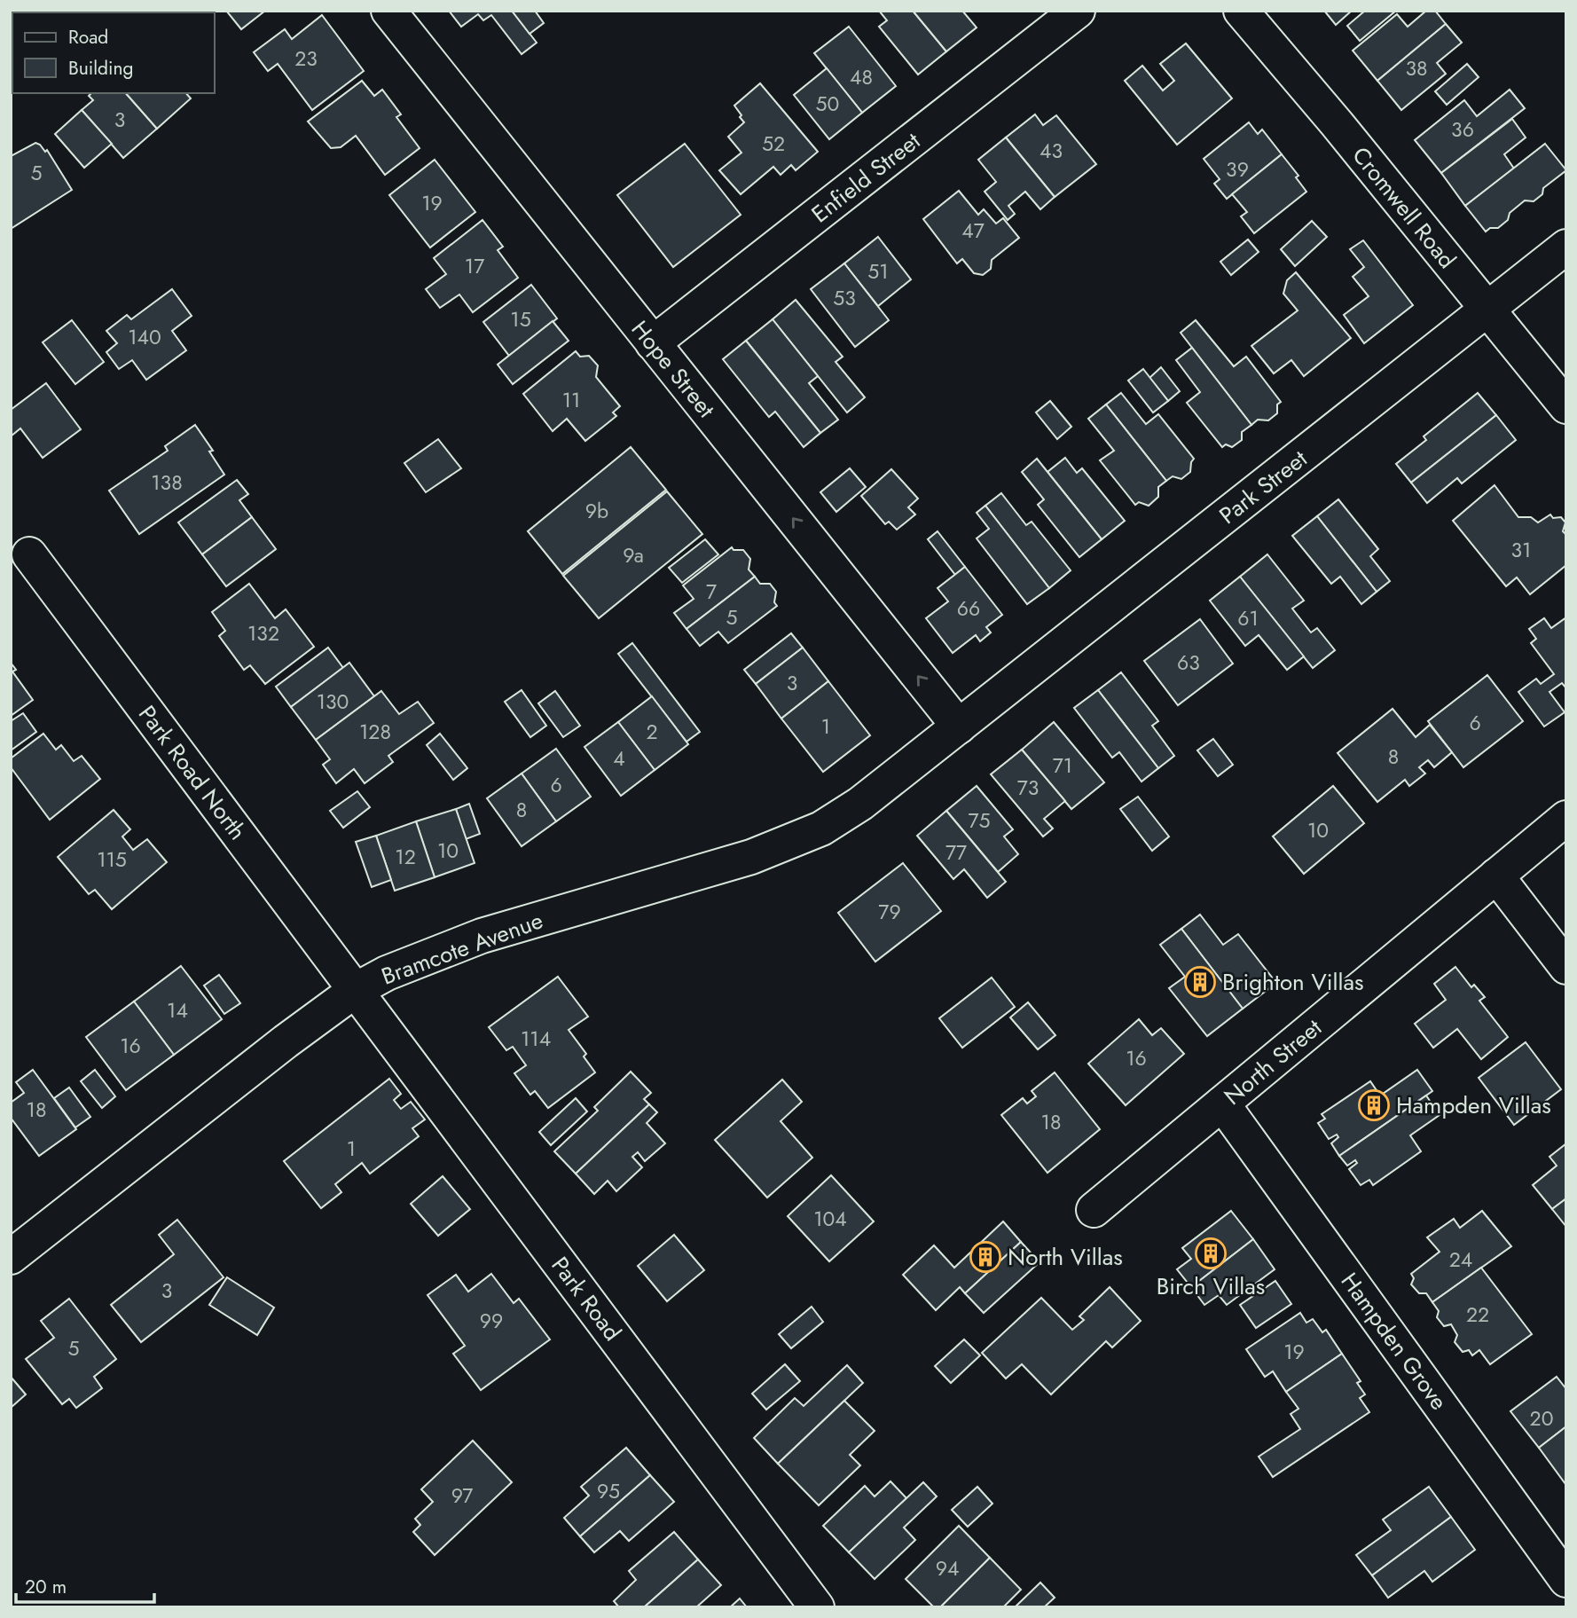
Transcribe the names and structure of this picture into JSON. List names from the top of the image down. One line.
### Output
{"streets":{"street":["Enfield Street","Cromwell Road","Hope Street","Park Street","Park Road North","Bramcote Avenue","North Street","Park Road","Hampden Grove"]},"crossings":[["Enfield Street","Hope Street"],["Cromwell Road","Park Street"],["Hope Street","Park Street"],["Hope Street","Bramcote Avenue"],["Park Street","Bramcote Avenue"],["Park Road North","Bramcote Avenue"],["Park Road North","Park Road"],["Bramcote Avenue","Park Road"],["North Street","Hampden Grove"]],"one_way":["Hope Street"],"places":{"building":["Brighton Villas","Hampden Villas","Birch Villas","North Villas"]},"house_numbers":["23","38","48","50","3","36","52","43","39","5","19","47","17","51","53","15","140","11","138","9b","31","9a","7","66","5","61","132","63","3","130","6","1","128","2","8","4","71","6","73","8","75","10","10","77","12","115","79","14","114","16","16","18","18","1","104","24","3","22","99","5","19","20","95","97","94"],"legend":["Road","Building"],"scale_bar":"20 m"}
